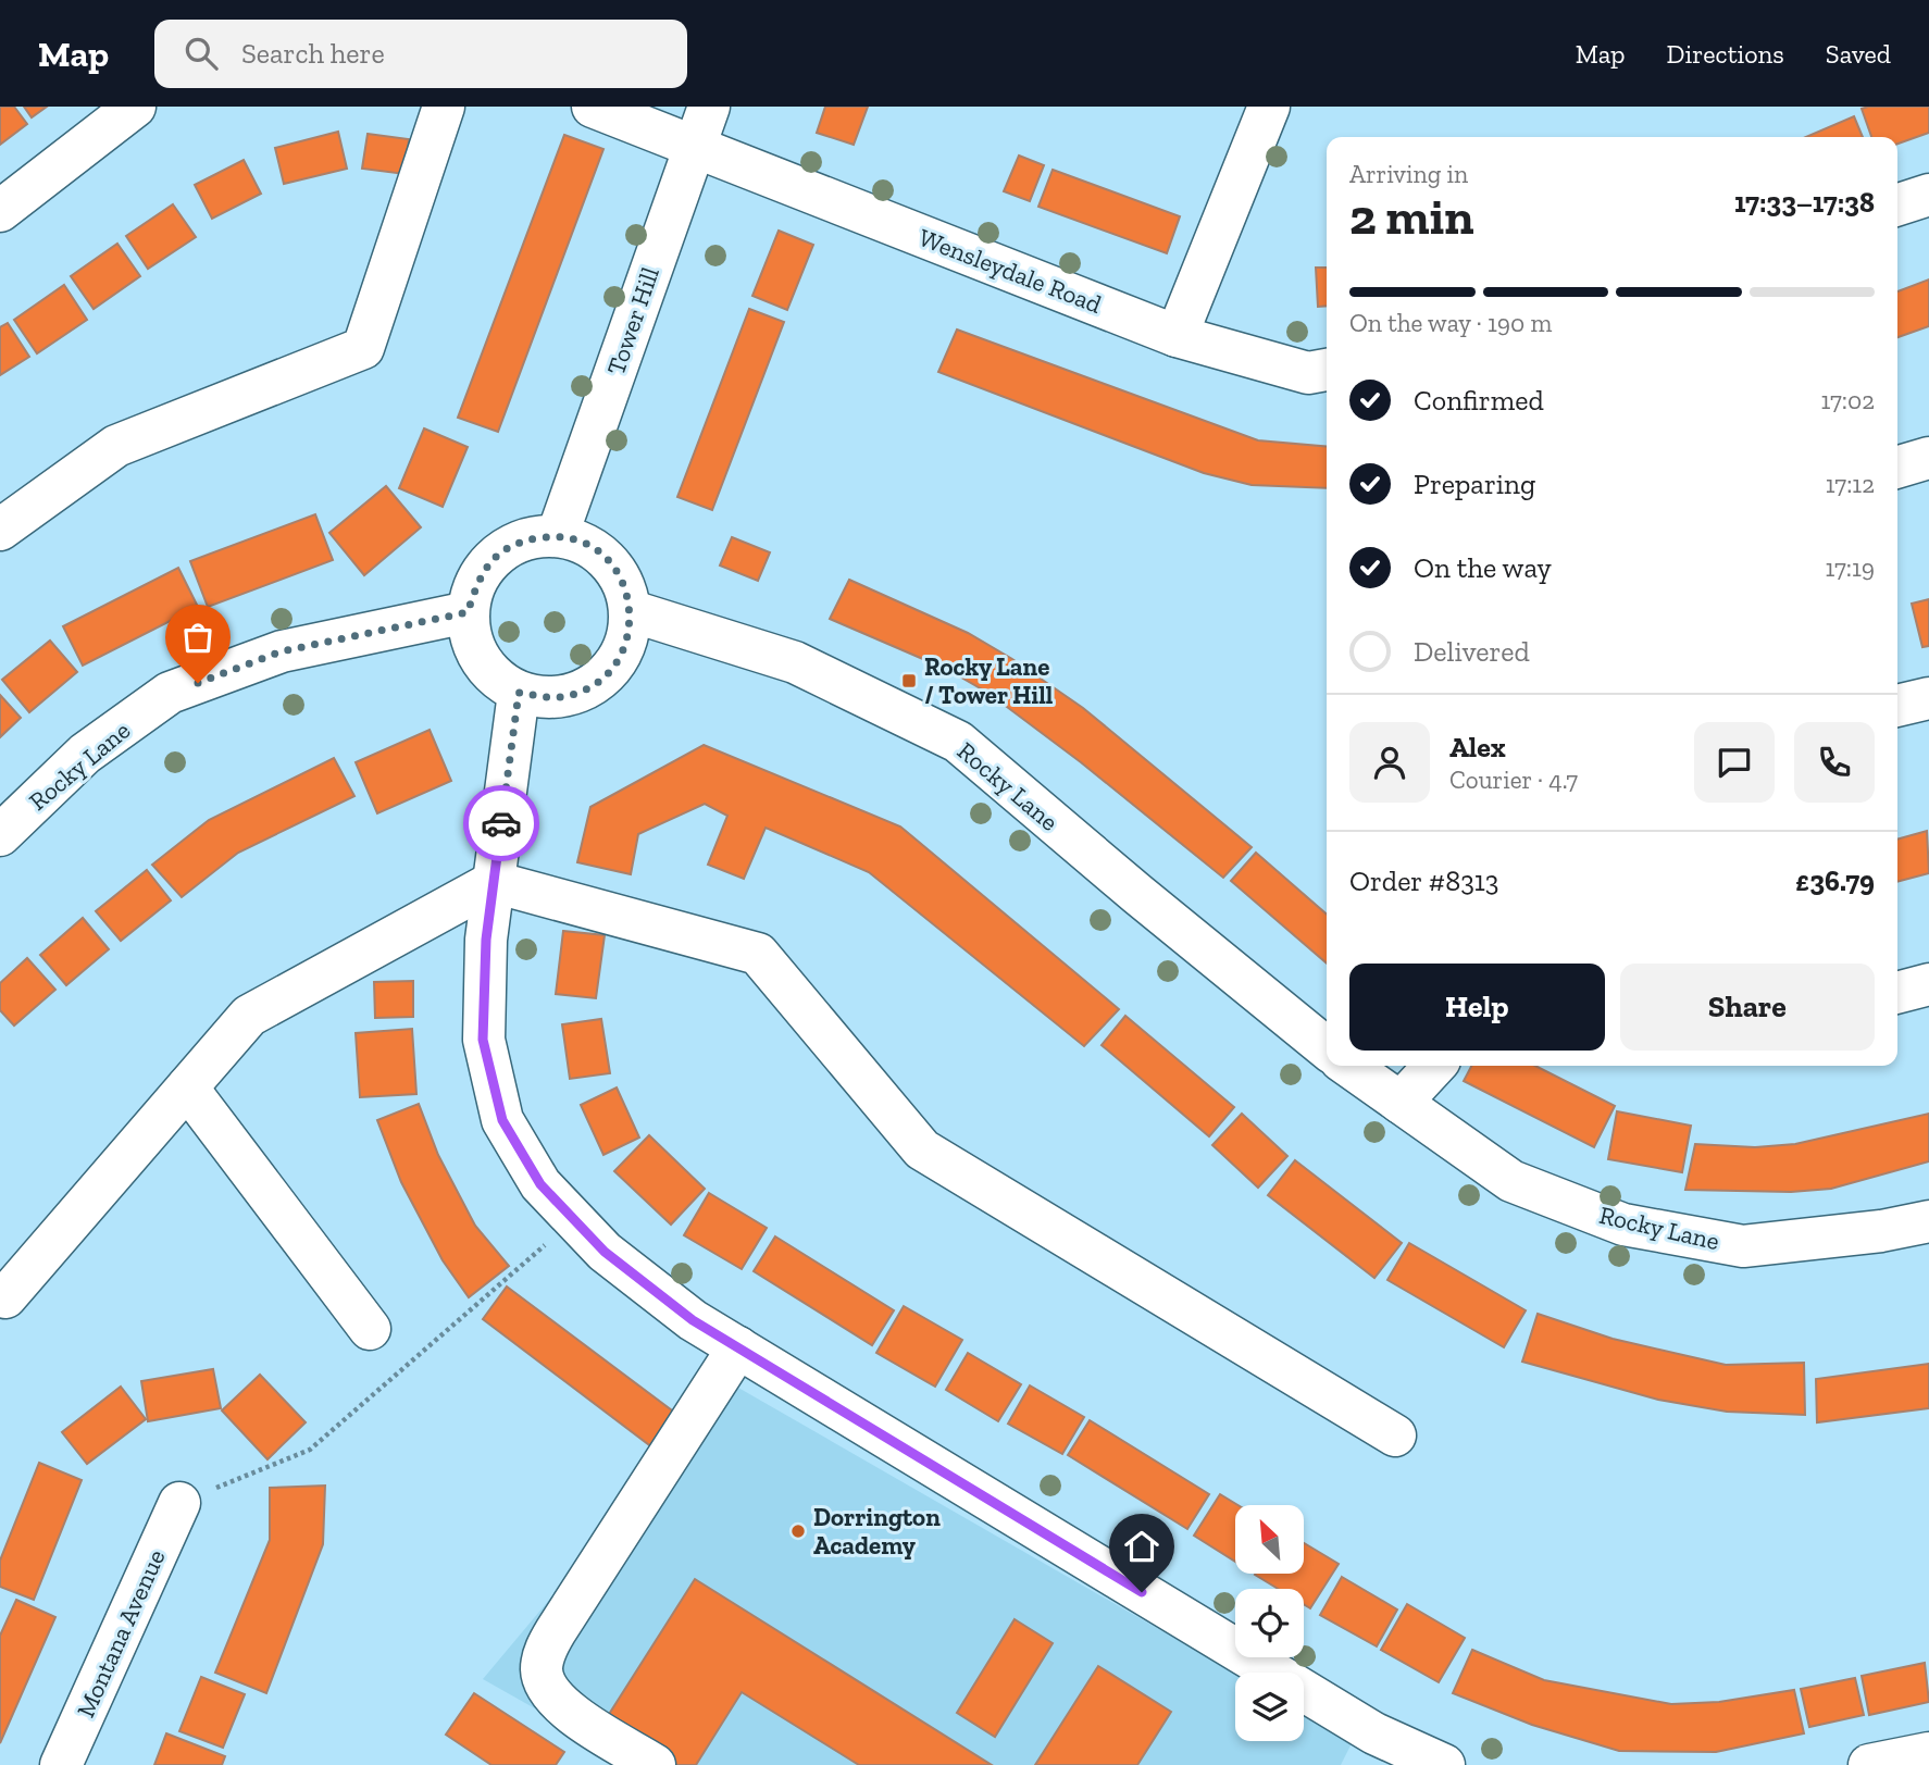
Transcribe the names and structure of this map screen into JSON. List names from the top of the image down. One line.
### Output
{"streets":{"street":["Wensleydale Road","Tower Hill","Rocky Lane","Montana Avenue"]},"crossings":[["Wensleydale Road","Tower Hill"],["Tower Hill","Rocky Lane"]],"places":{"transit":["Rocky Lane / Tower Hill"],"other":["Dorrington Academy"]},"north":"top left","page":{"header":"Map","search":"Search here","nav":["Map","Directions","Saved"],"heading":["2 min","Arriving in","17:33–17:38"],"panel":["Alex","Courier · 4.7","Order #8313","£36.79"],"bar":"On the way · 190 m","list":[["Confirmed","17:02"],["Preparing","17:12"],["On the way","17:19"],"Delivered"],"buttons":["Help","Share"]}}
